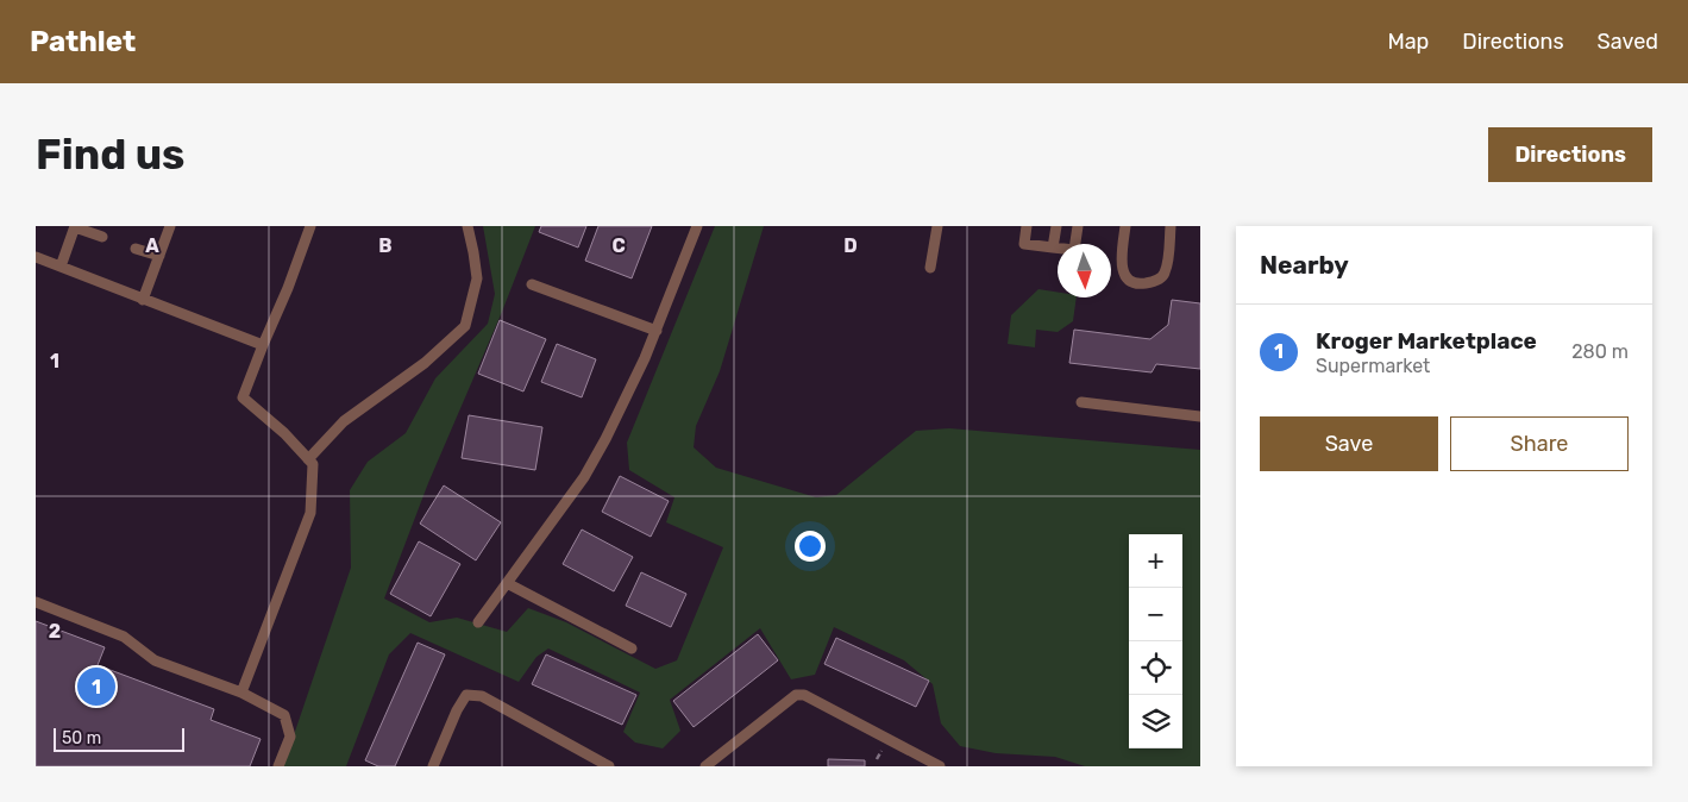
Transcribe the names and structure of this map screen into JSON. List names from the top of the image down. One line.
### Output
{"scale_bar":"50 m","north":"bottom","page":{"header":"Pathlet","nav":["Map","Directions","Saved"],"buttons":["Directions",["Save","Share"]],"title":"Find us","heading":"Nearby","list":[{"mark":"1","name":"Kroger Marketplace","note":"Supermarket","value":"280 m"}],"map_buttons":["+","−"],"pins":"1","scale":"50 m"},"grid":{"columns":["A","B","C","D"],"rows":["1","2"]}}
